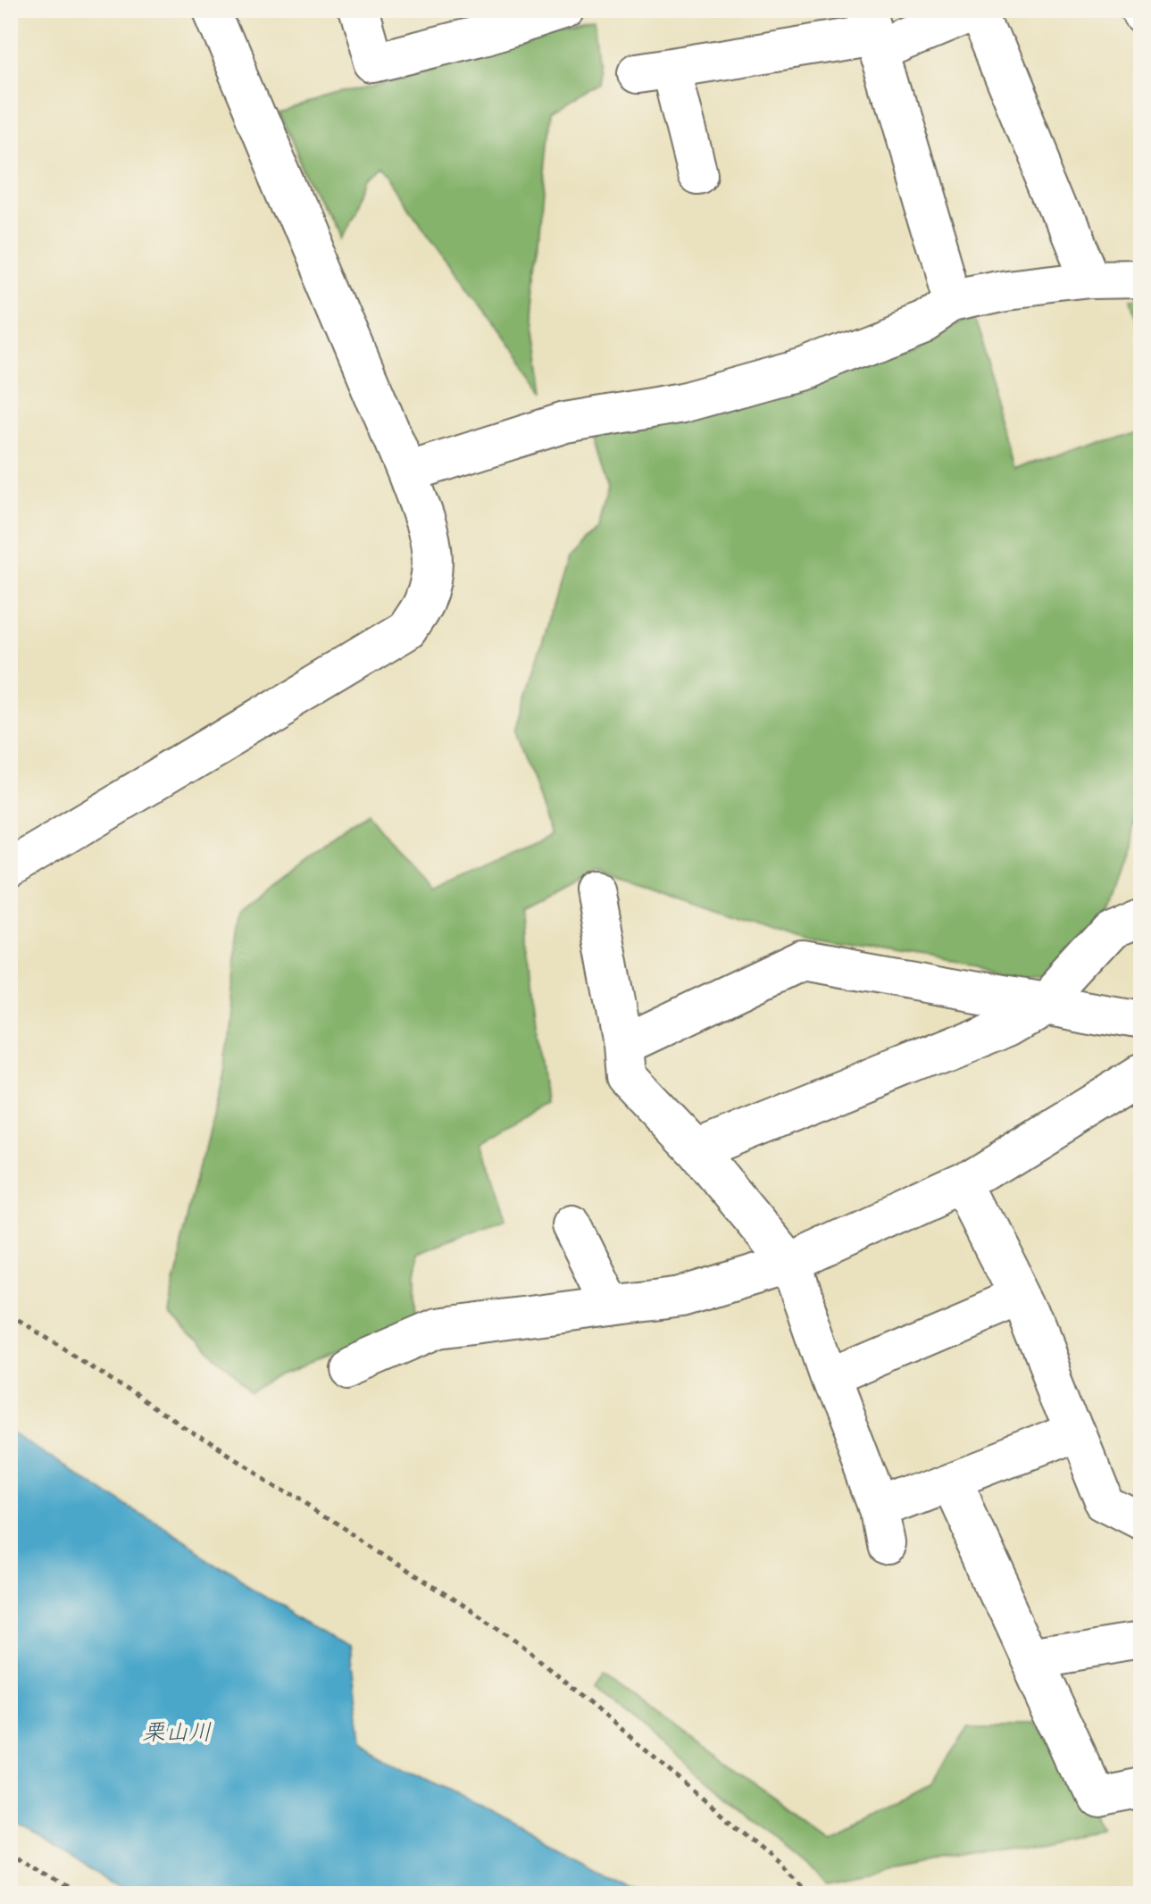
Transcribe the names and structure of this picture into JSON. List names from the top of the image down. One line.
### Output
{"water":["栗山川"]}
